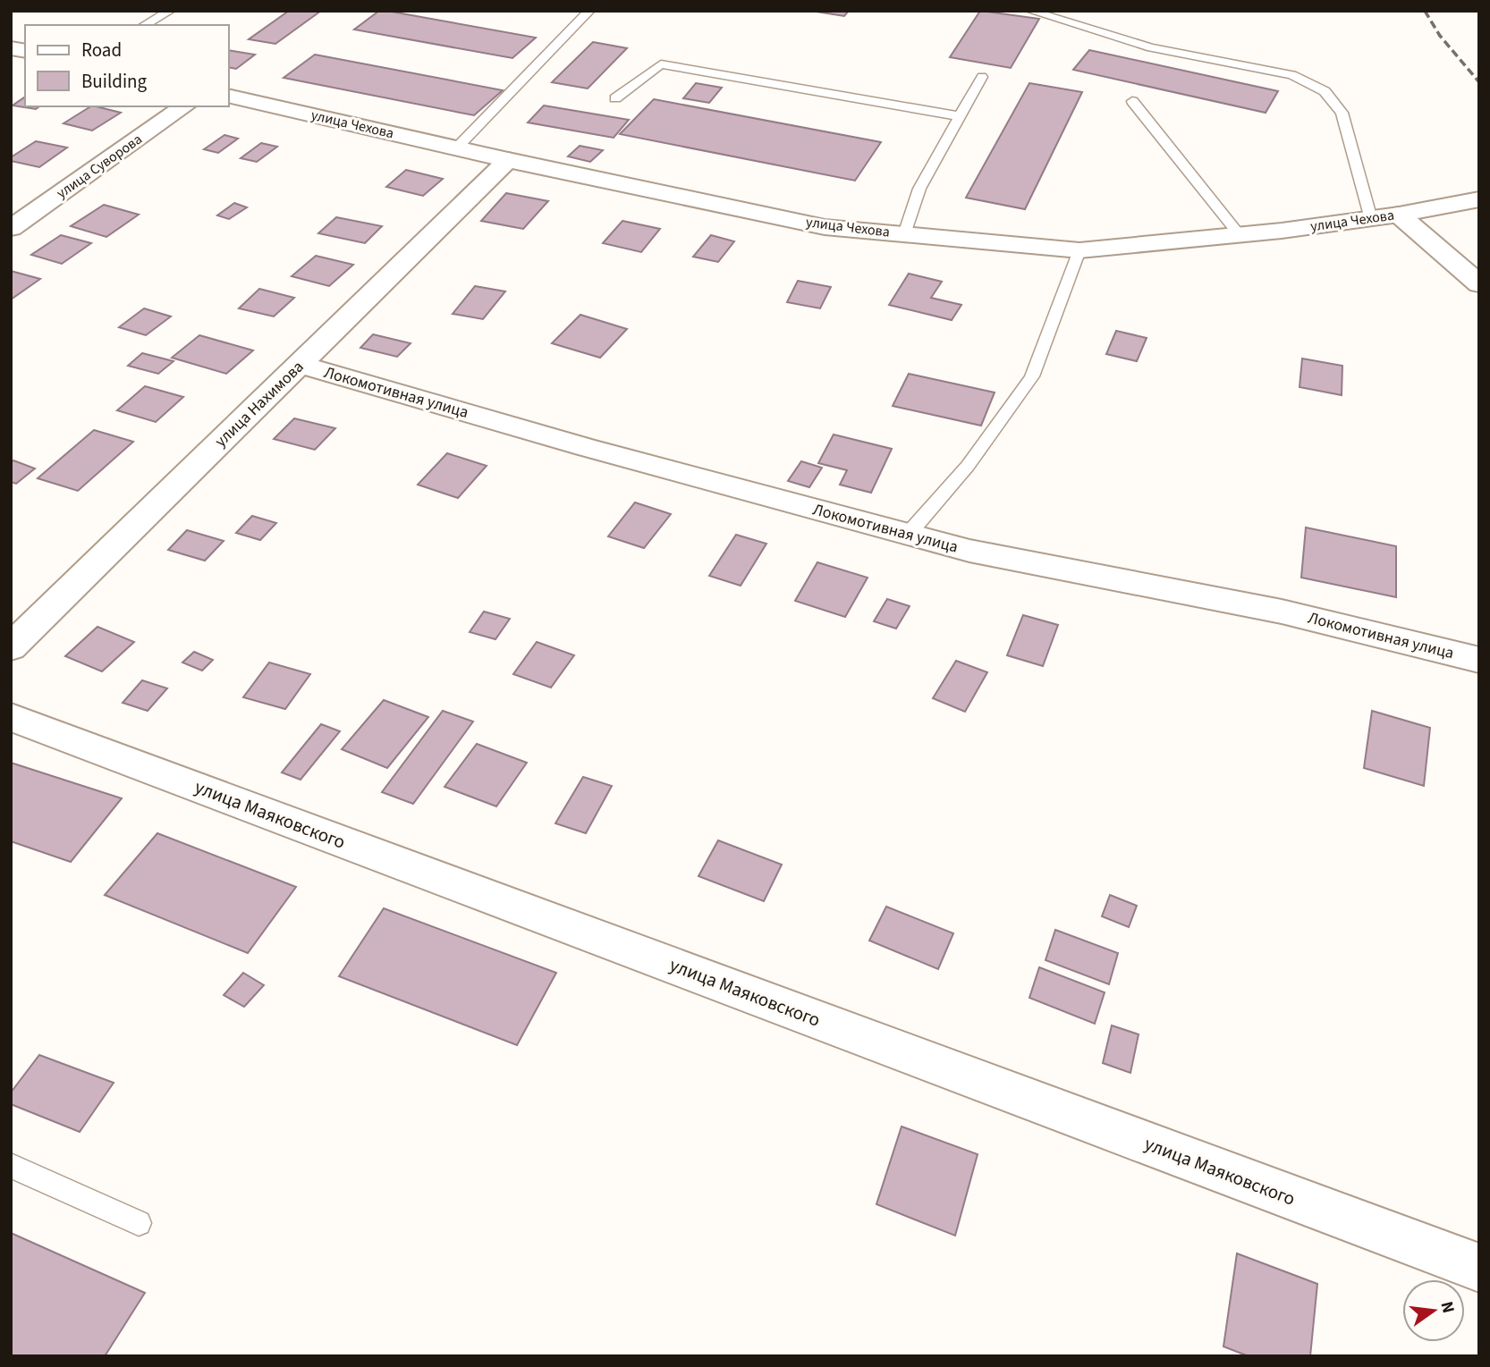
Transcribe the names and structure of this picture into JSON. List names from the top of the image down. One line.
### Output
{"streets":{"street":["улица Чехова","улица Суворова","Локомотивная улица","улица Нахимова","улица Маяковского"]},"crossings":[["улица Чехова","улица Нахимова"],["Локомотивная улица","улица Нахимова"]],"legend":["Road","Building"],"north":"right"}
